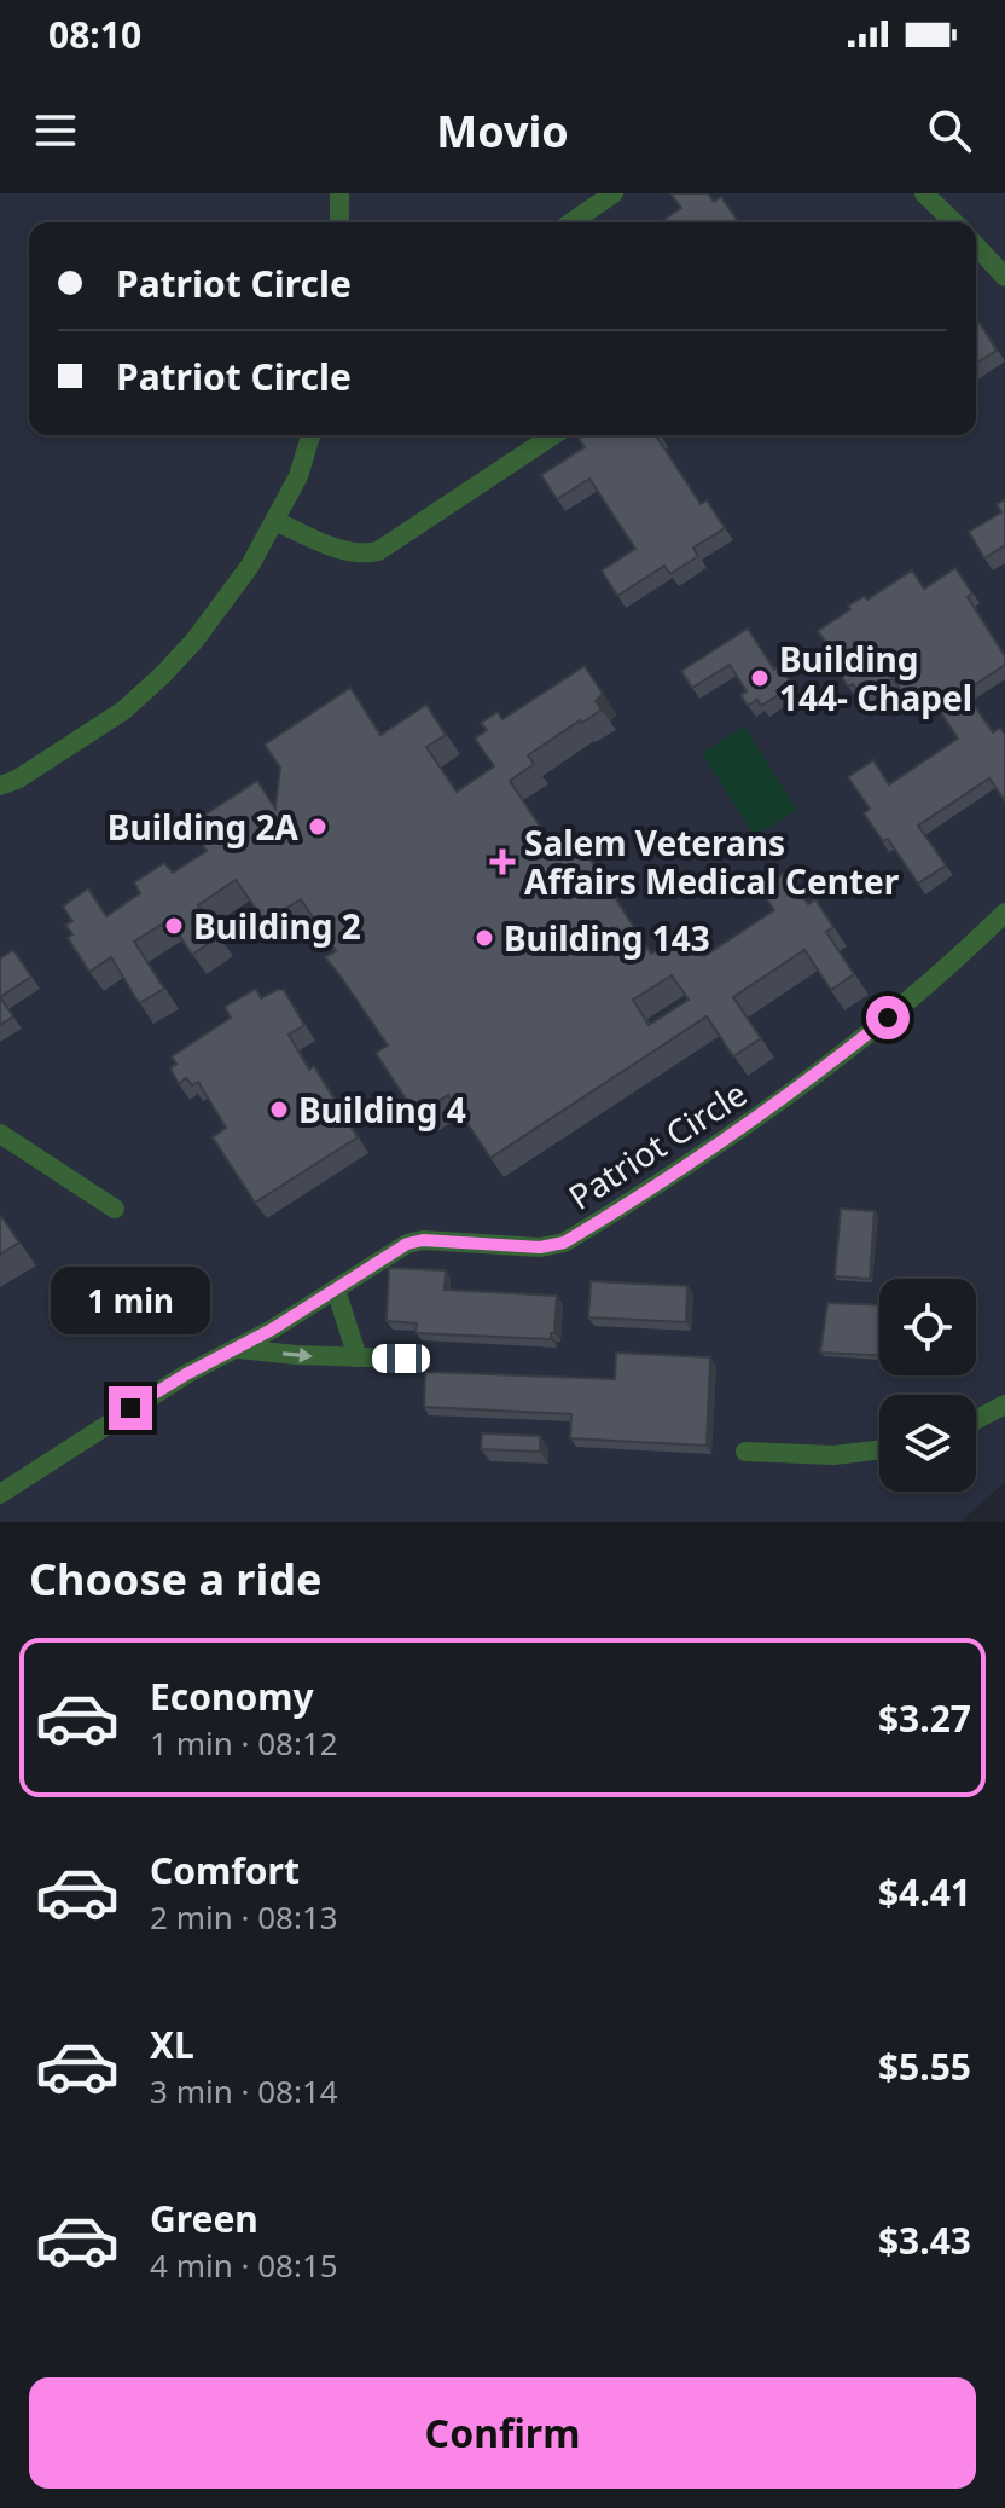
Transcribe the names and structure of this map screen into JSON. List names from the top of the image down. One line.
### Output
{"streets":{"street":["Patriot Circle"]},"places":{"other":["Building 144- Chapel","Building 2A","Building 2","Building 143","Building 4"],"health":["Salem Veterans Affairs Medical Center"]},"page":{"status":"08:10","header":"Movio","banner":["Patriot Circle","Patriot Circle"],"bubble":"1 min","heading":"Choose a ride","list":[{"name":"Economy","note":"1 min · 08:12","value":"$3.27"},{"name":"Comfort","note":"2 min · 08:13","value":"$4.41"},{"name":"XL","note":"3 min · 08:14","value":"$5.55"},{"name":"Green","note":"4 min · 08:15","value":"$3.43"}],"buttons":"Confirm"}}
